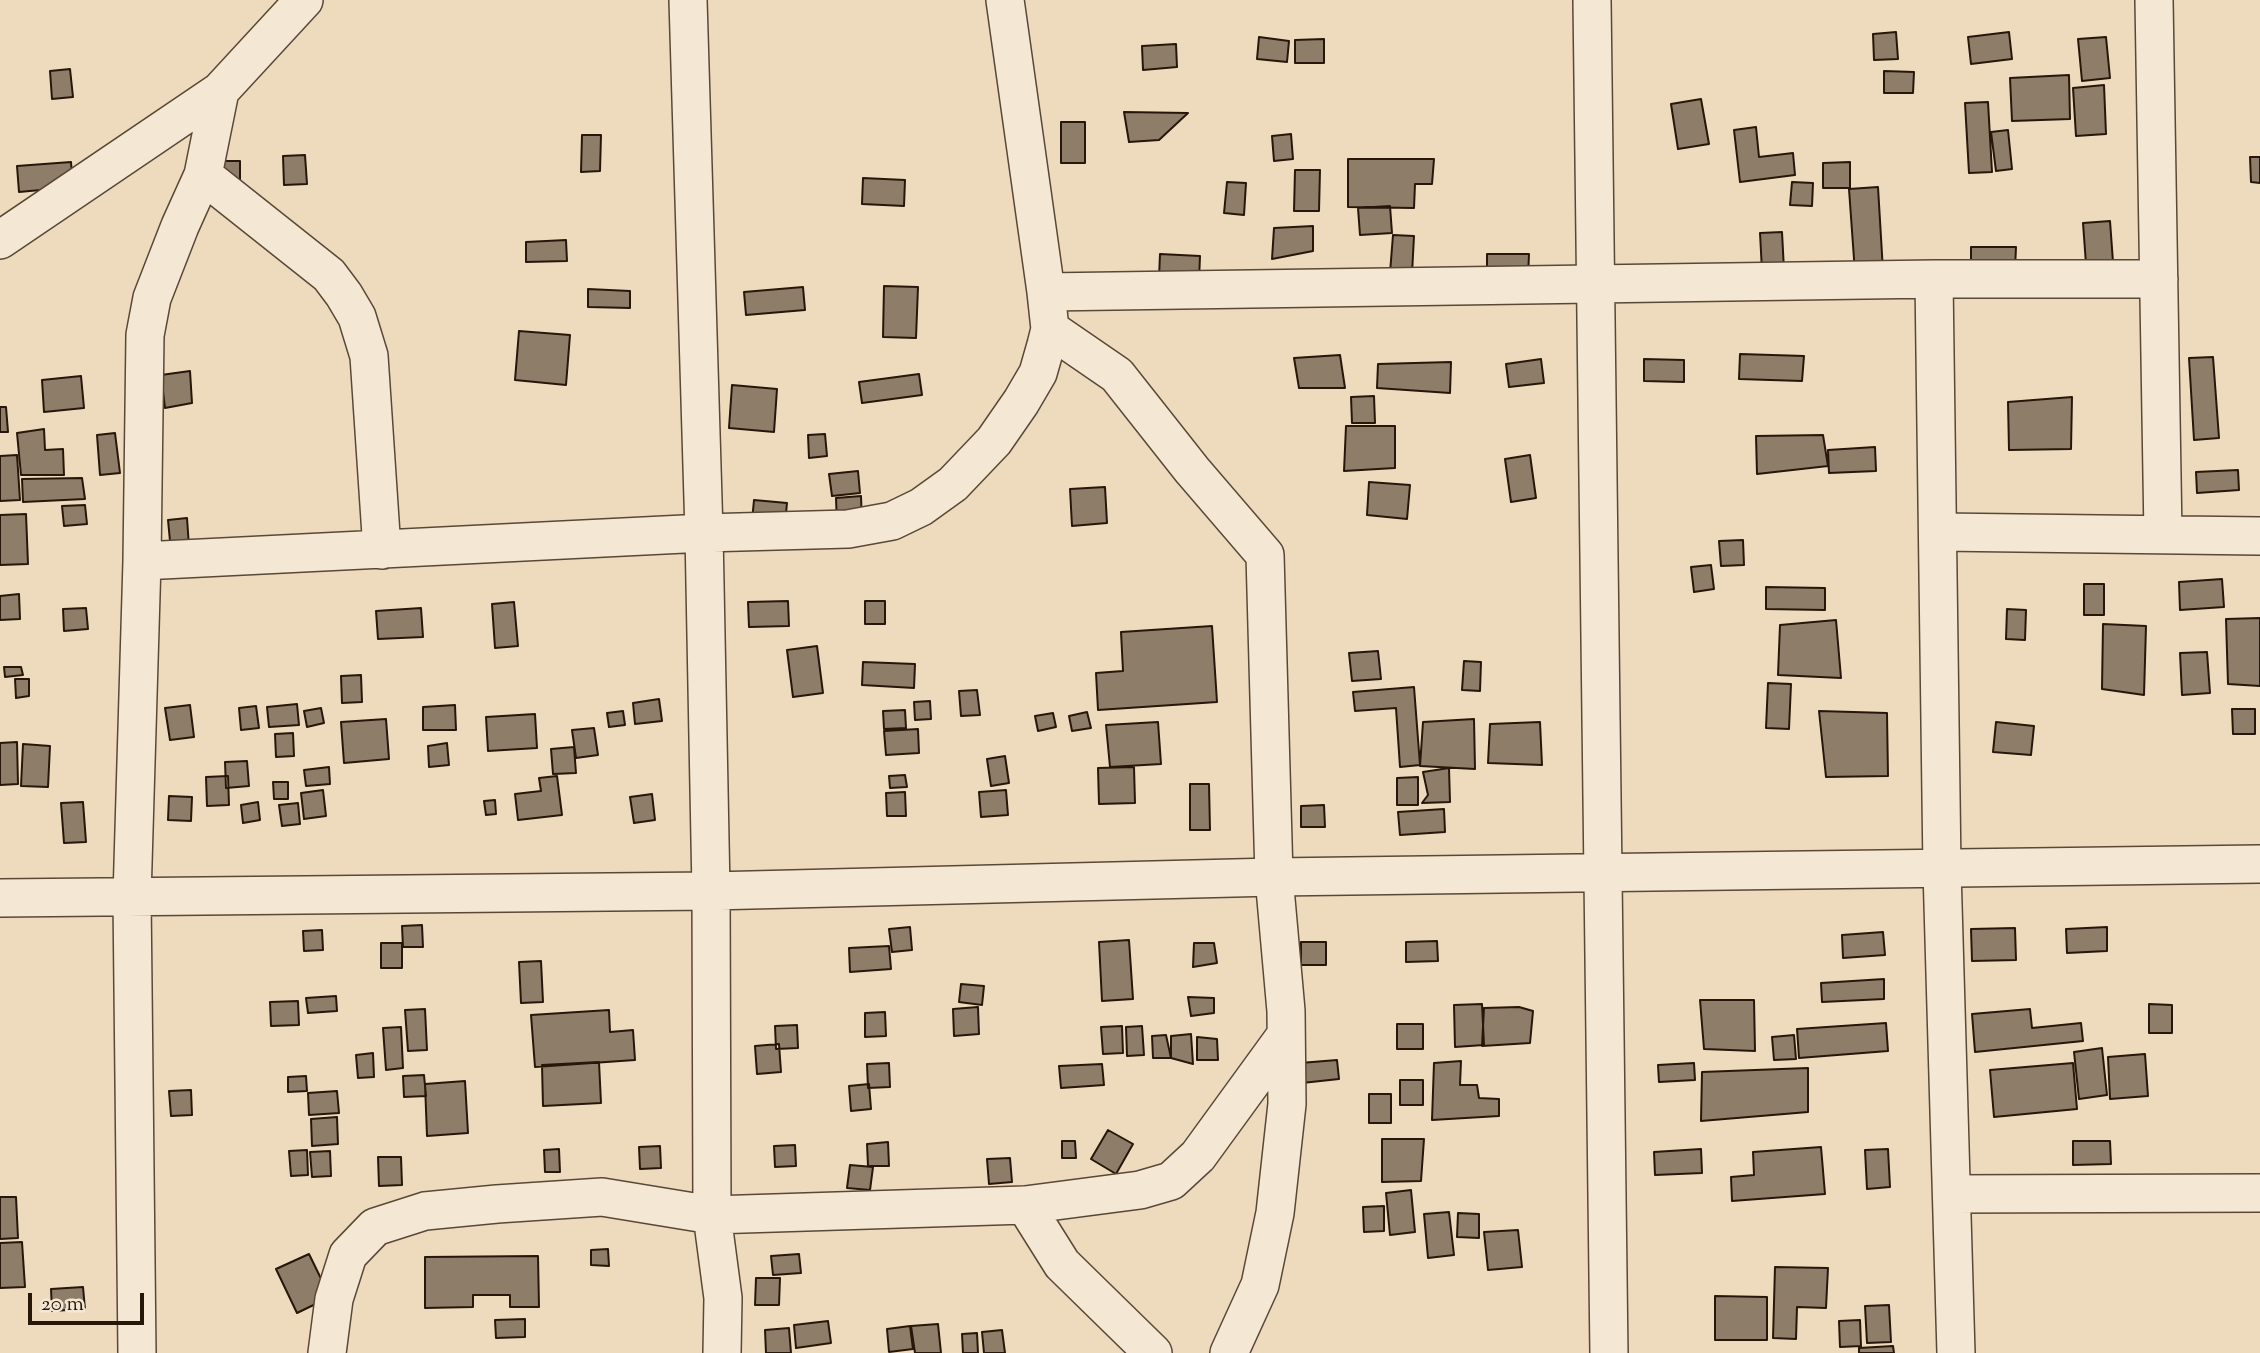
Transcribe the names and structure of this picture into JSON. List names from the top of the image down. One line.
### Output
{"scale_bar":"20 m"}
